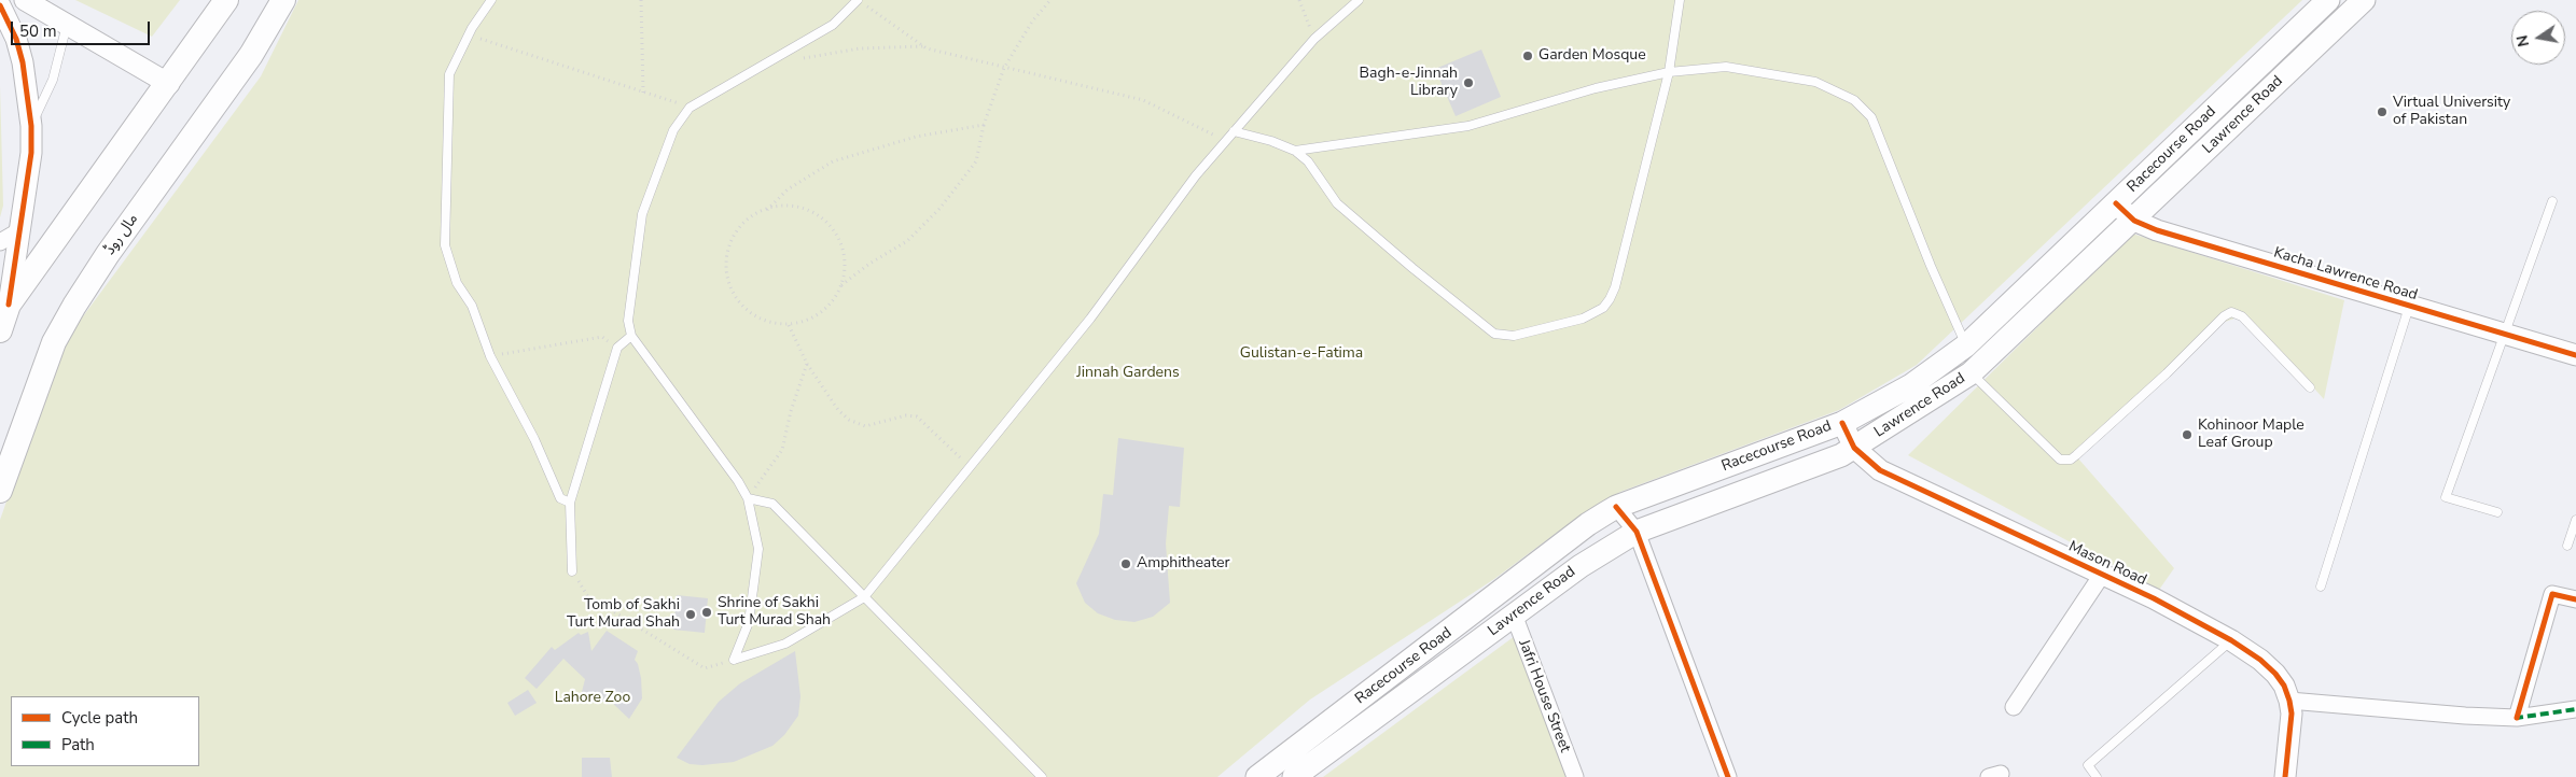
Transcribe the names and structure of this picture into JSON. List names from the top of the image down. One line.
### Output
{"streets":{"main road":["Lawrence Road","Racecourse Road","مال روڈ"],"street":["Kacha Lawrence Road","Mason Road","Jafri House Street"]},"crossings":[["Lawrence Road","Racecourse Road"],["Lawrence Road","Kacha Lawrence Road"],["Lawrence Road","Mason Road"],["Lawrence Road","Jafri House Street"],["Racecourse Road","Kacha Lawrence Road"],["Racecourse Road","Mason Road"]],"parks":["Gulistan-e-Fatima","Jinnah Gardens","Lahore Zoo"],"places":["Garden Mosque","Bagh-e-Jinnah Library","Virtual University of Pakistan","Kohinoor Maple Leaf Group","Amphitheater","Shrine of Sakhi Turt Murad Shah","Tomb of Sakhi Turt Murad Shah"],"legend":["Cycle path","Path"],"scale_bar":"50 m","north":"left"}
